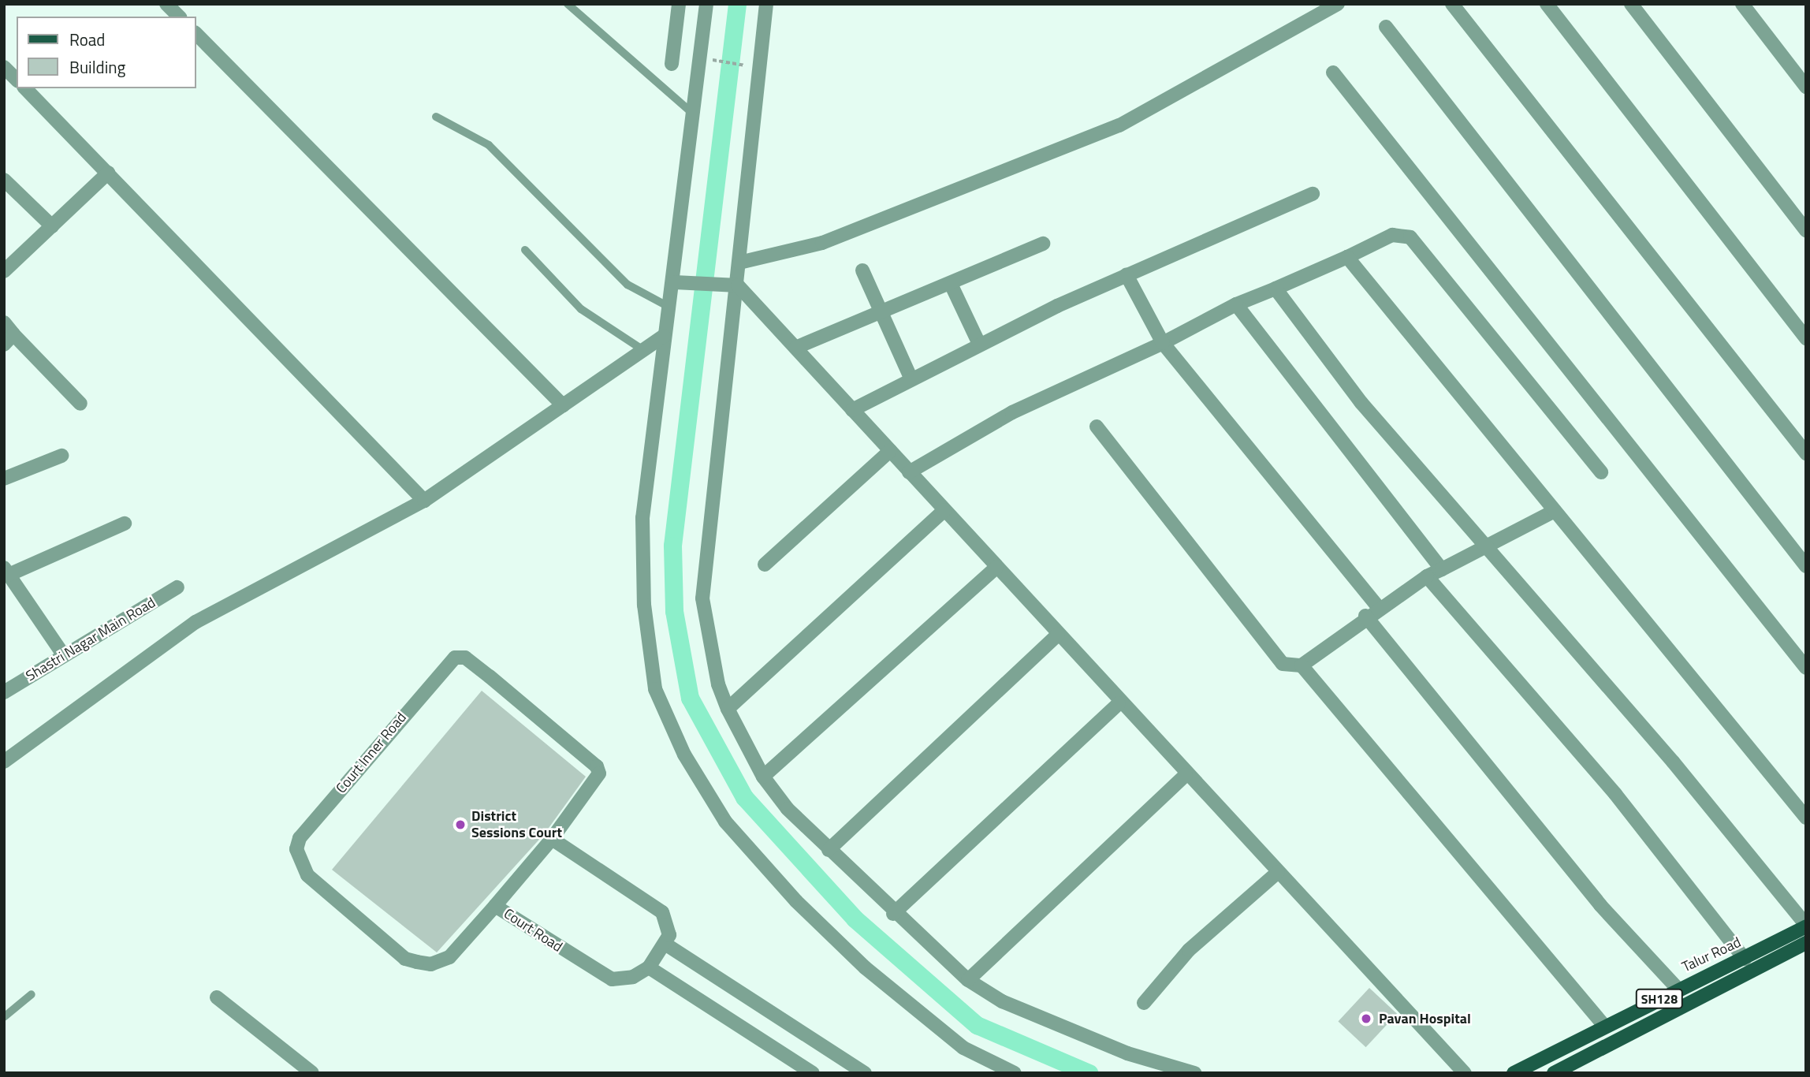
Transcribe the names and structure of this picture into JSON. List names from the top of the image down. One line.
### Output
{"streets":{"main road":["Talur Road","SH128"],"street":["Shastri Nagar Main Road","Court Inner Road","Court Road"]},"crossings":[["Court Inner Road","Court Road"]],"places":["District Sessions Court","Pavan Hospital"],"legend":["Road","Building"]}
